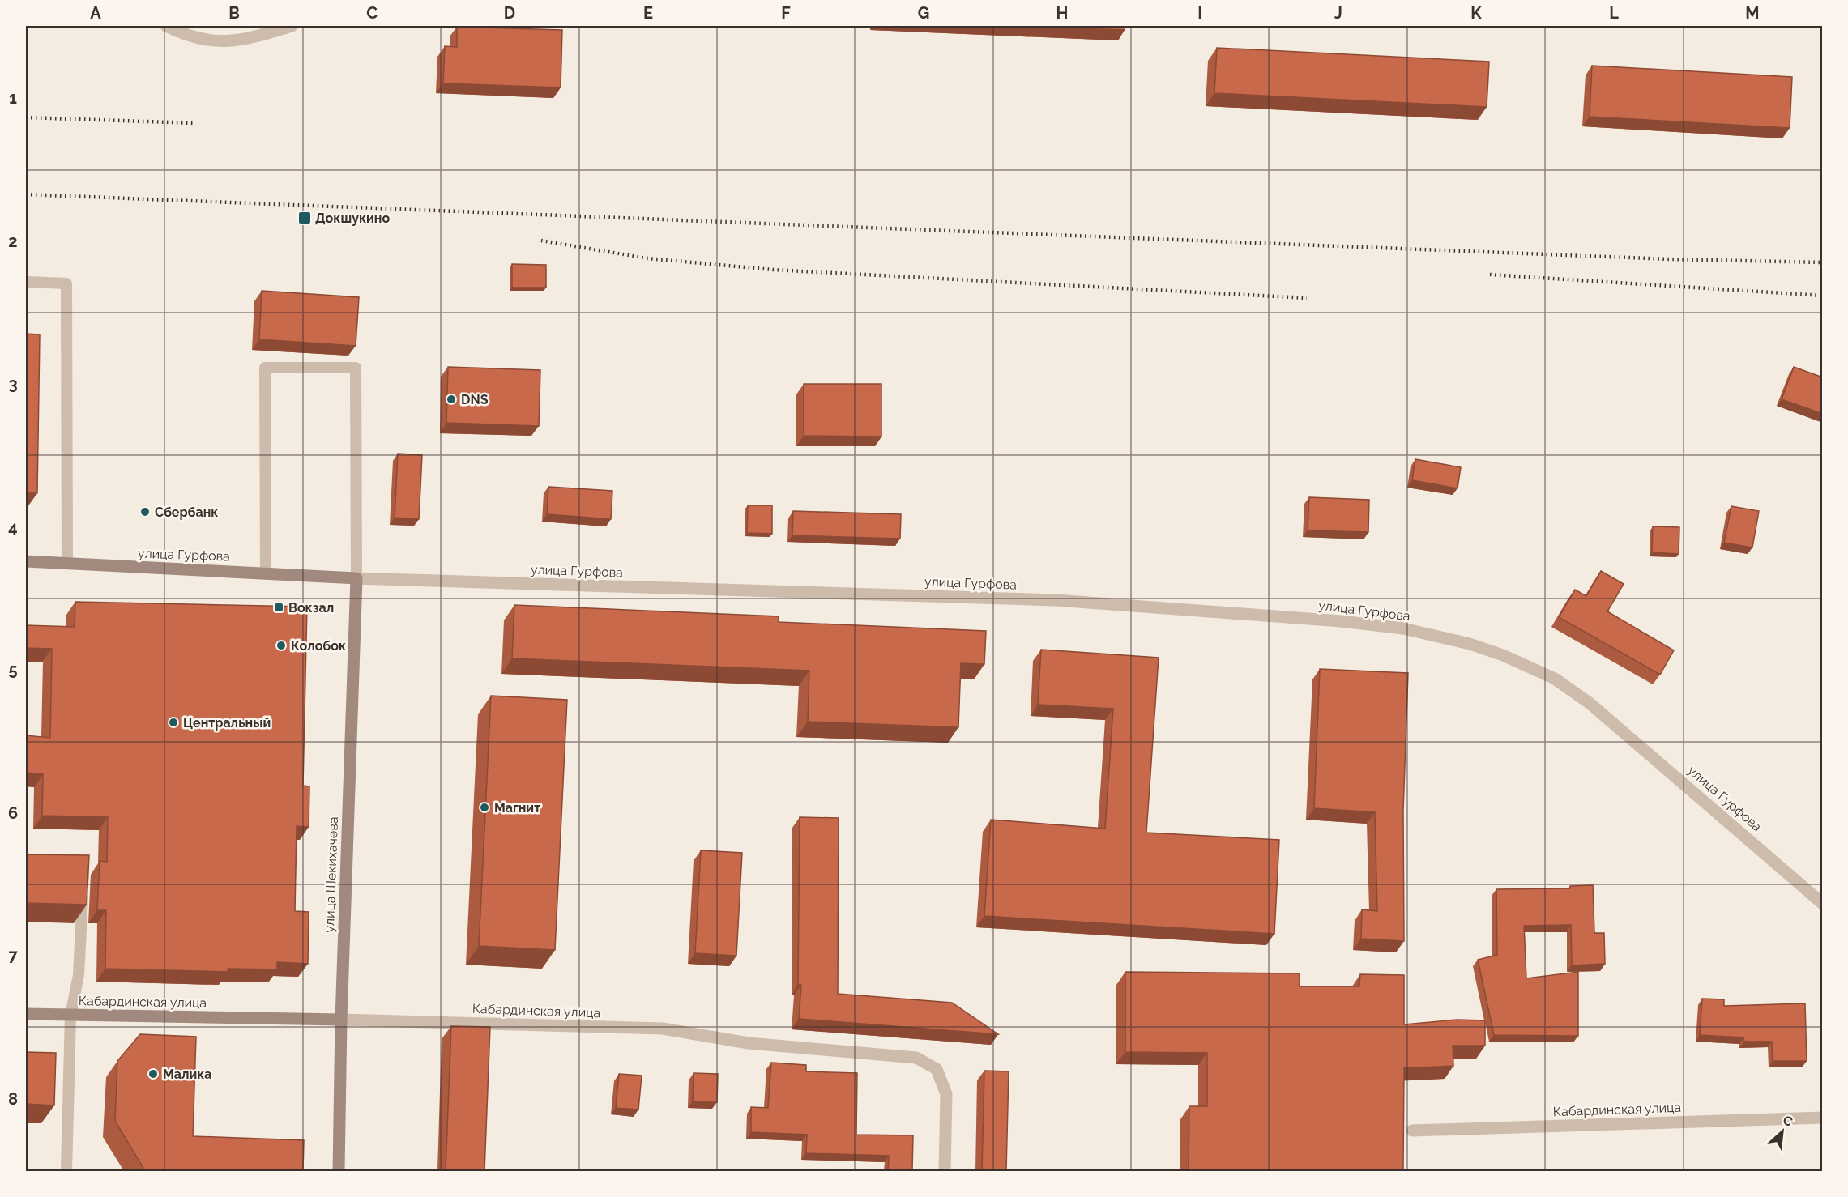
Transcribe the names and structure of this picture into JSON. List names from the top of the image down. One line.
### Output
{"streets":{"street":["улица Гурфова","улица Шекихачева","Кабардинская улица"]},"crossings":[["улица Гурфова","улица Шекихачева"],["улица Шекихачева","Кабардинская улица"]],"places":{"transit":["Докшукино","Вокзал"],"other":["DNS","Сбербанк","Колобок","Центральный","Магнит","Малика"]},"north":"top right","grid":{"columns":["A","B","C","D","E","F","G","H","I","J","K","L","M"],"rows":["1","2","3","4","5","6","7","8"]}}
